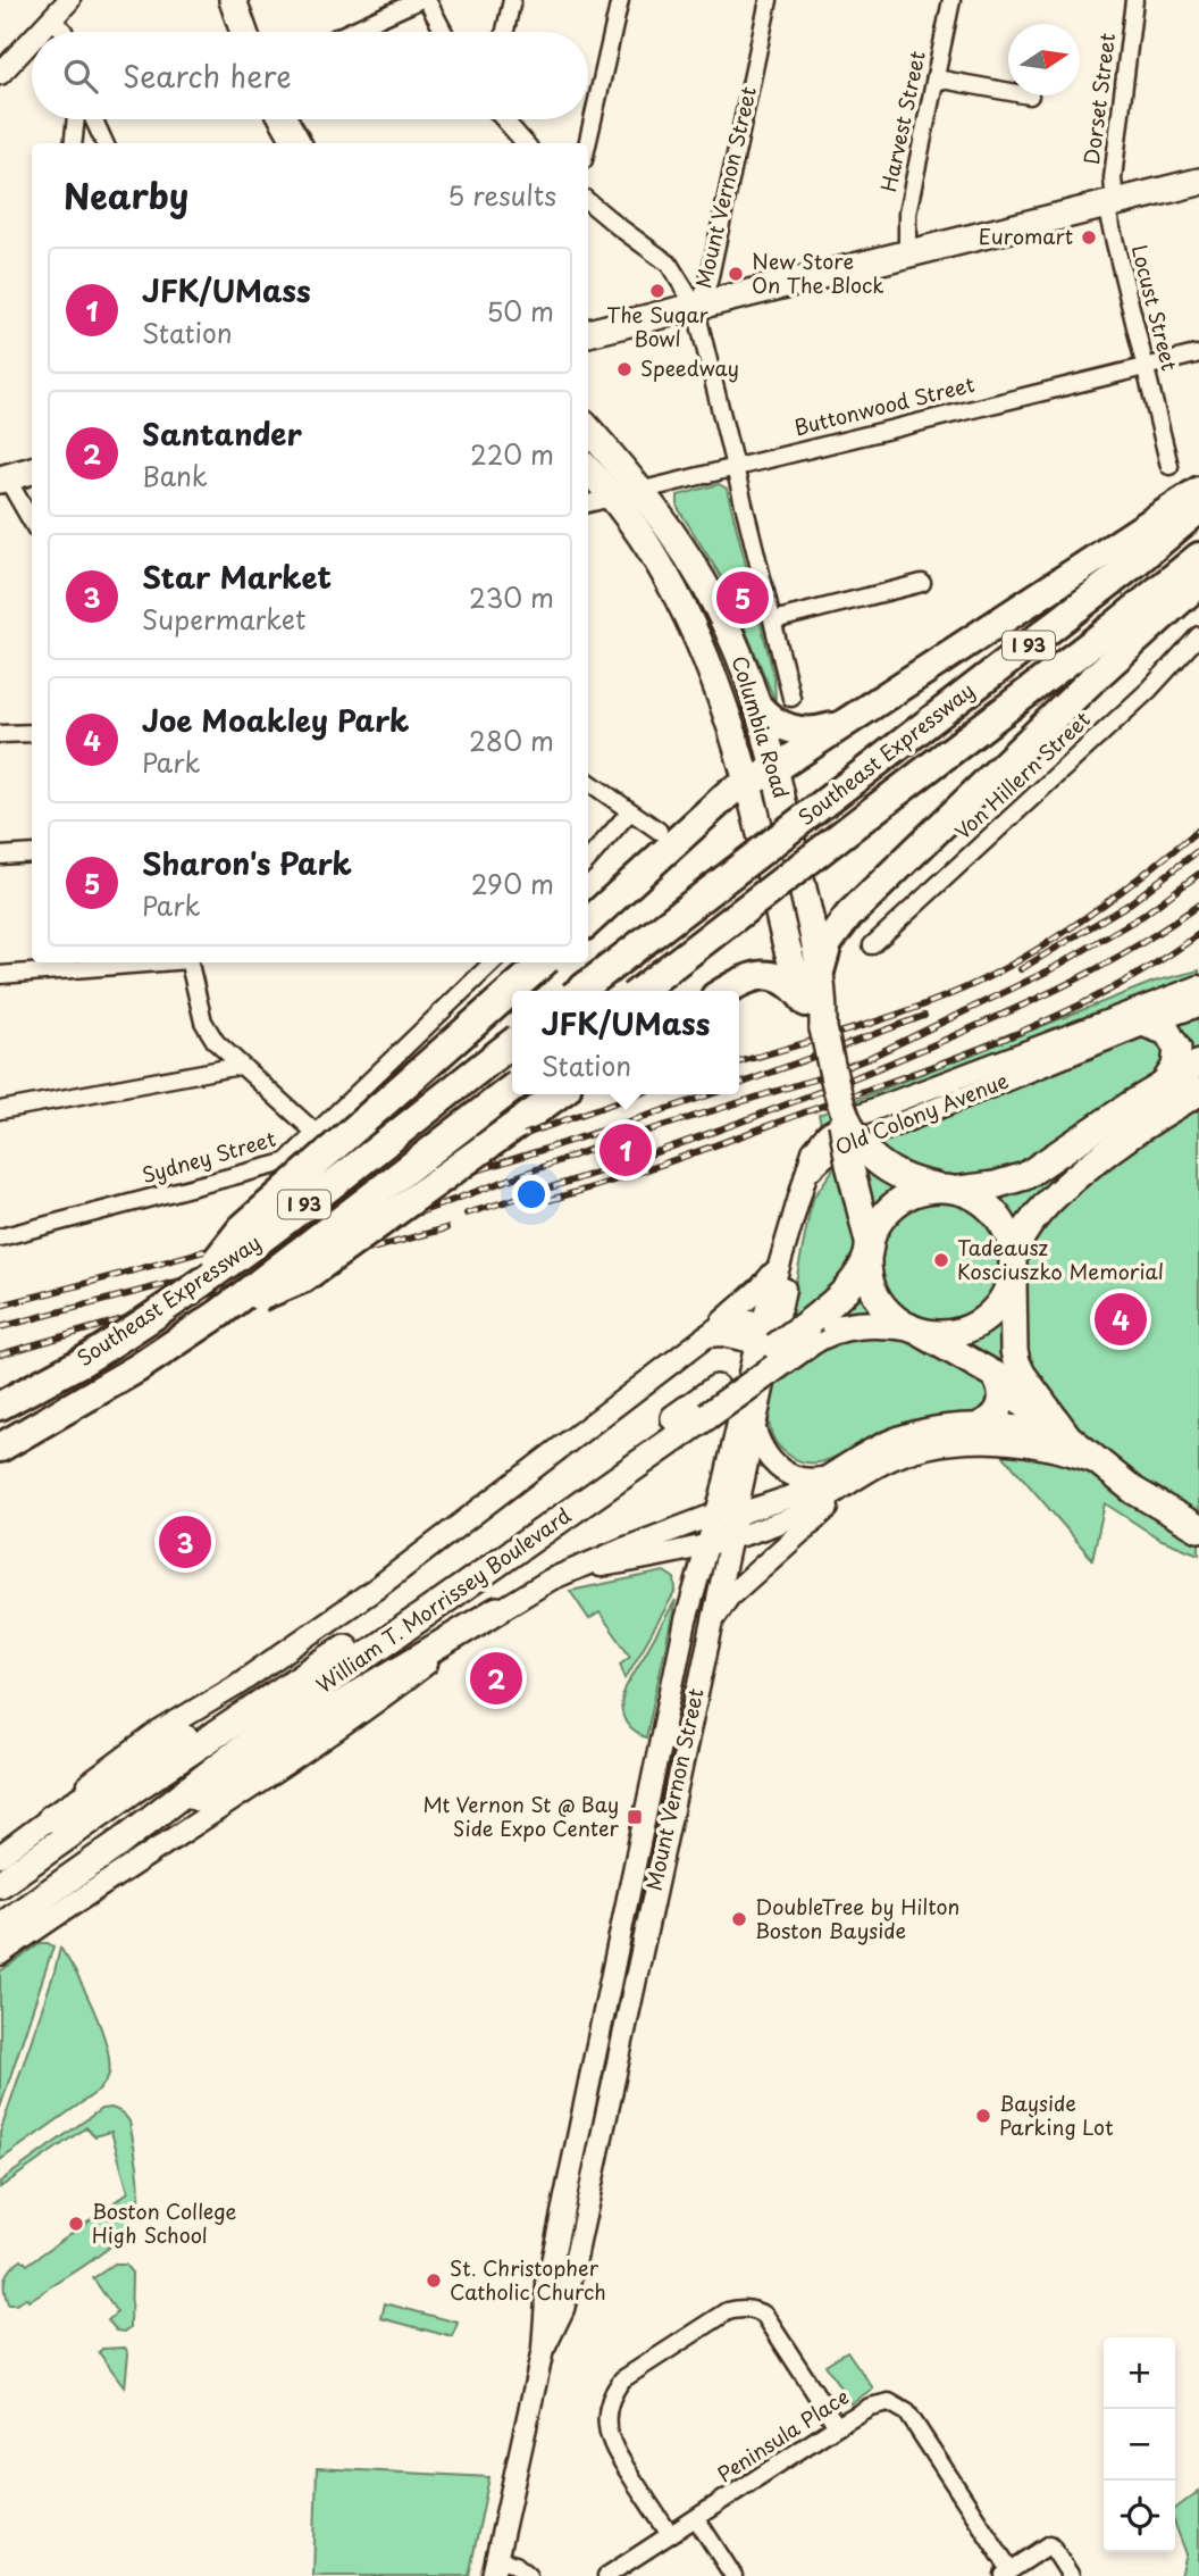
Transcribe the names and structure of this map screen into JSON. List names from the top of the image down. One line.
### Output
{"streets":{"highway":["I 93","Southeast Expressway"],"main road":["Columbia Road","William T. Morrissey Boulevard"],"street":["Dorset Street","Harvest Street","Mount Vernon Street","Locust Street","Buttonwood Street","Von Hillern Street","Old Colony Avenue","Sydney Street","Peninsula Place"]},"crossings":[["Dorset Street","Locust Street"],["Mount Vernon Street","Buttonwood Street"],["Mount Vernon Street","Old Colony Avenue"],["Mount Vernon Street","William T. Morrissey Boulevard"],["Locust Street","Buttonwood Street"],["Buttonwood Street","Columbia Road"],["Columbia Road","William T. Morrissey Boulevard"]],"places":{"other":["Euromart","New Store On The Block","The Sugar Bowl","Speedway","Tadeausz Kosciuszko Memorial","DoubleTree by Hilton Boston Bayside","Bayside Parking Lot","Boston College High School","St. Christopher Catholic Church"],"transit":["Mt Vernon St @ Bay Side Expo Center"]},"north":"right","page":{"search":"Search here","heading":["Nearby","5 results"],"list":[{"mark":"1","name":"JFK/UMass","note":"Station","value":"50 m"},{"mark":"2","name":"Santander","note":"Bank","value":"220 m"},{"mark":"3","name":"Star Market","note":"Supermarket","value":"230 m"},{"mark":"4","name":"Joe Moakley Park","note":"Park","value":"280 m"},{"mark":"5","name":"Sharon's Park","note":"Park","value":"290 m"}],"pins":["5","1","4","3","2"],"popup":["JFK/UMass","Station"],"map_buttons":["+","−"]}}
